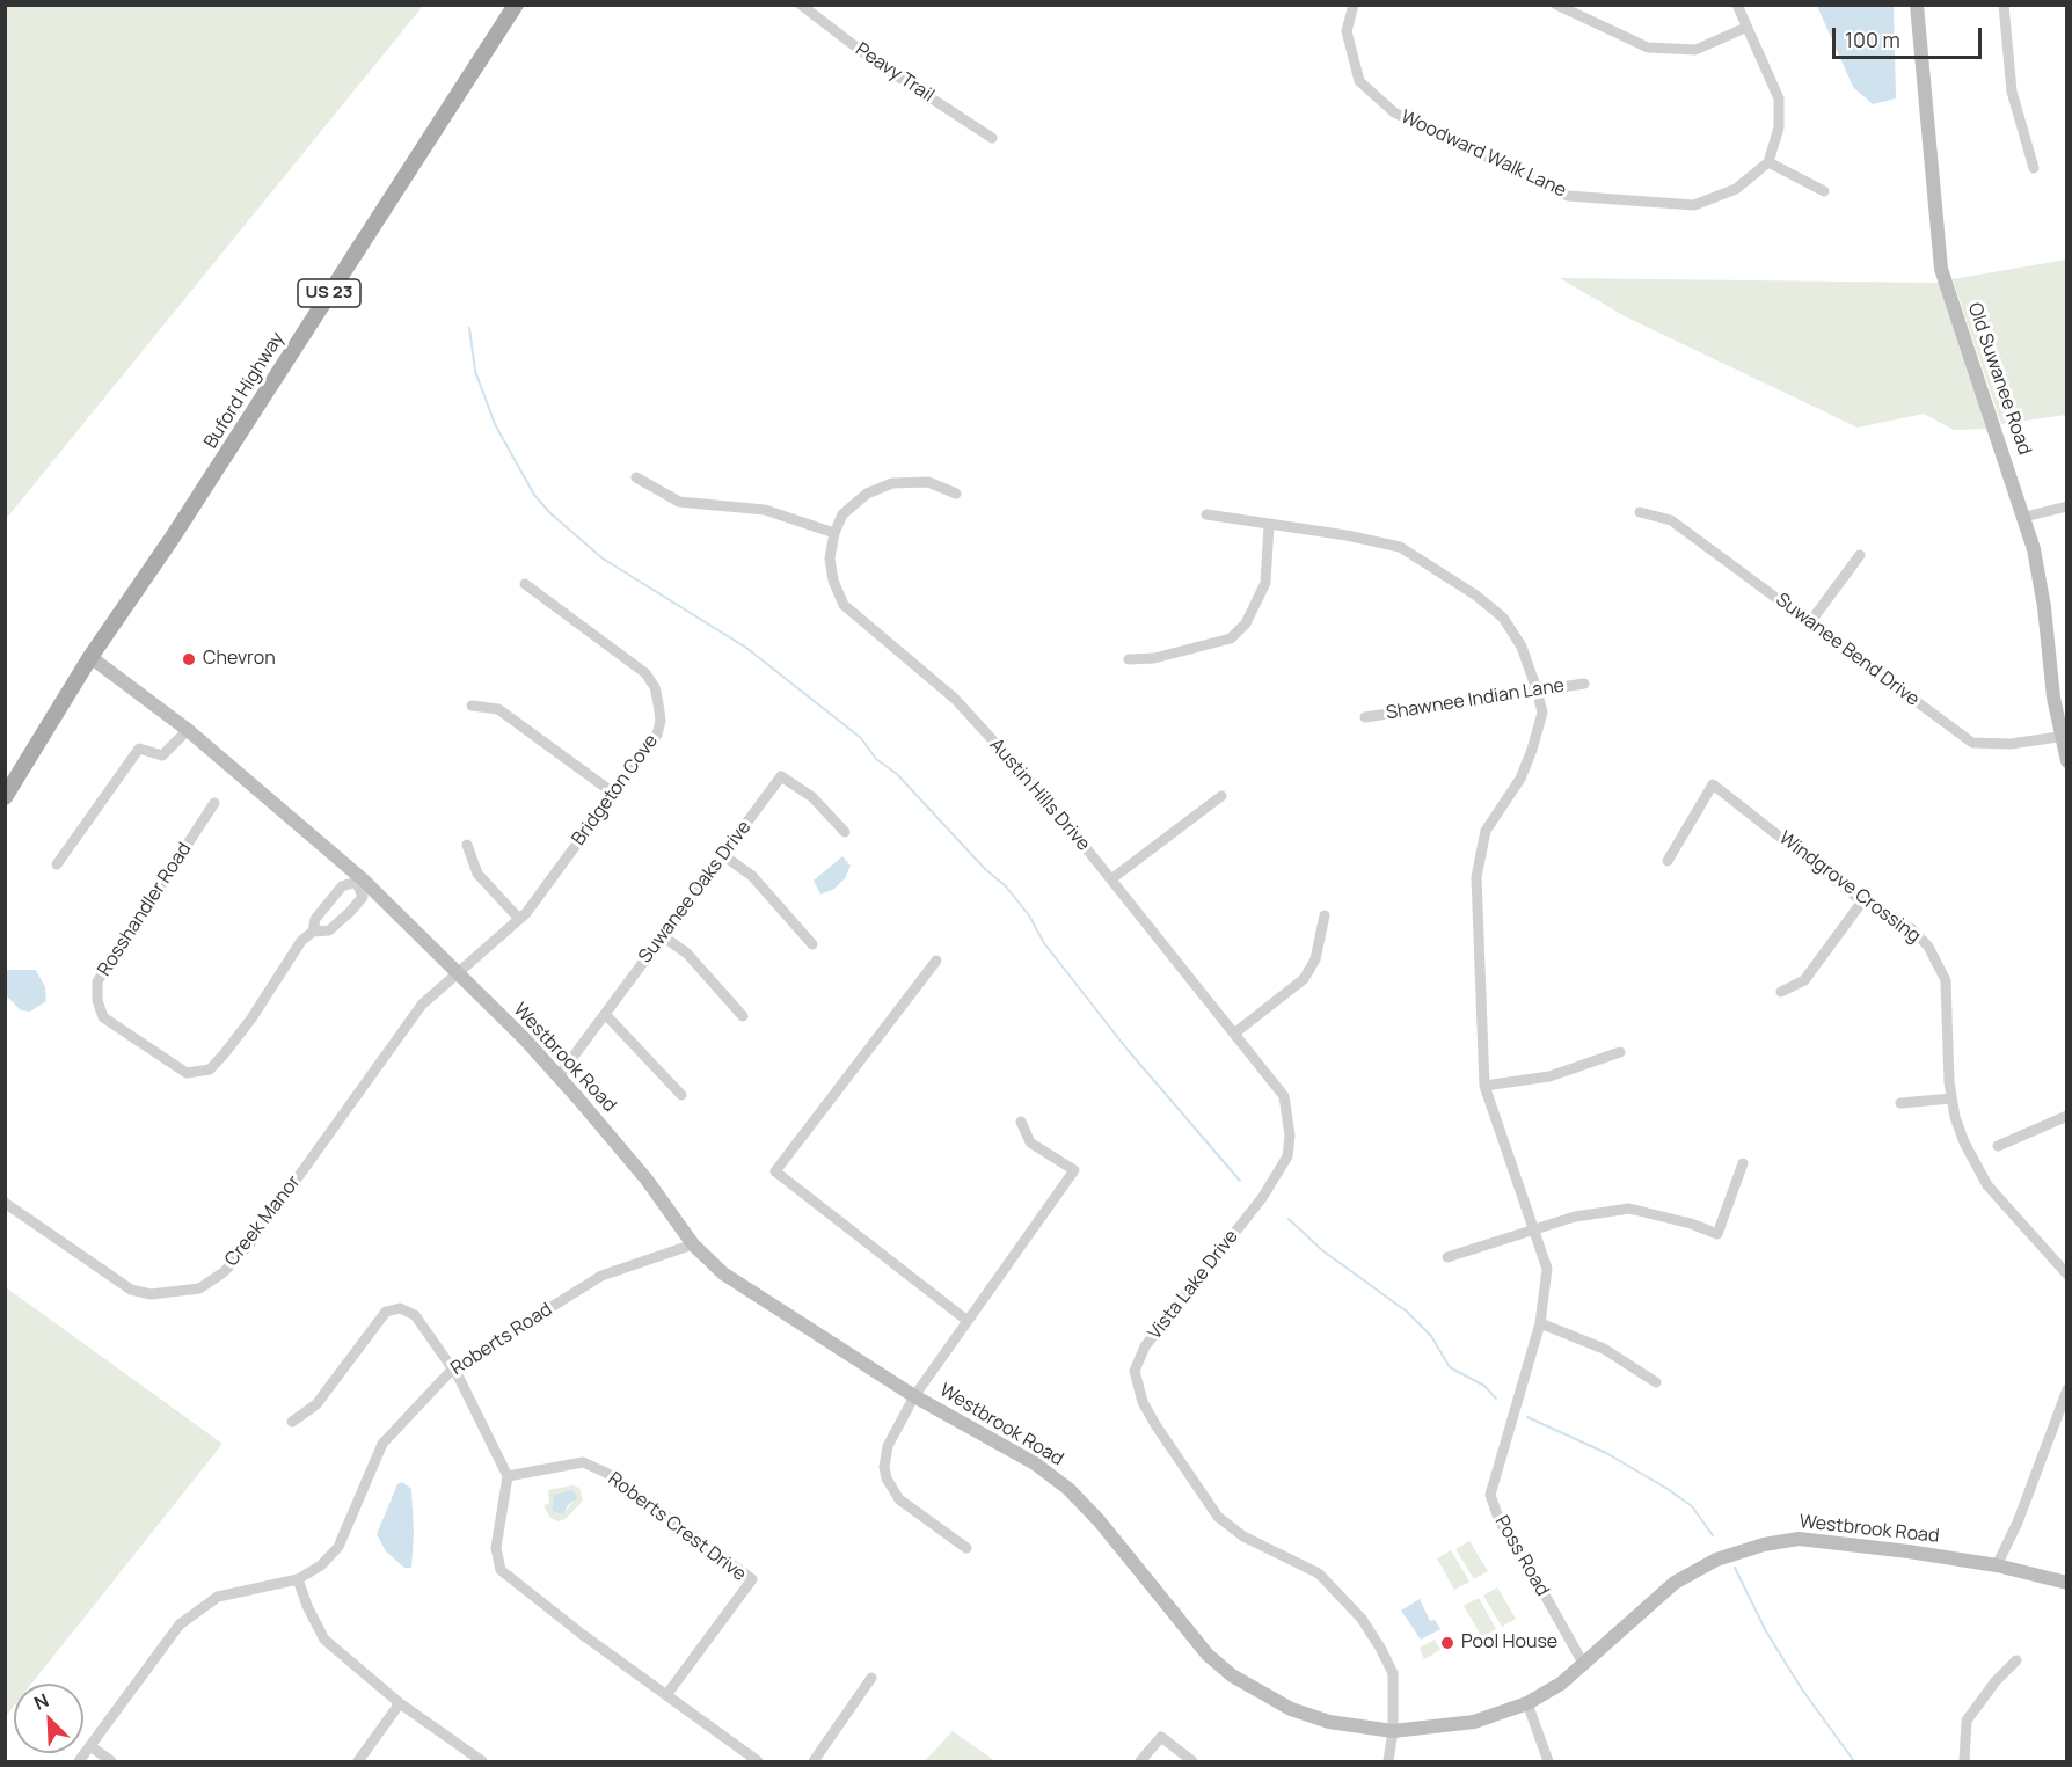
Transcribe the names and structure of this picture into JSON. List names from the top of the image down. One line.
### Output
{"streets":{"main road":["US 23","Buford Highway"],"street":["Peavy Trail","Woodward Walk Lane","Old Suwanee Road","Suwanee Bend Drive","Shawnee Indian Lane","Bridgeton Cove","Austin Hills Drive","Windgrove Crossing","Suwanee Oaks Drive","Rosshandler Road","Westbrook Road","Creek Manor","Vista Lake Drive","Roberts Road","Roberts Crest Drive","Poss Road"]},"crossings":[["Old Suwanee Road","Suwanee Bend Drive"],["Buford Highway","Westbrook Road"],["Shawnee Indian Lane","Poss Road"],["Bridgeton Cove","Westbrook Road"],["Bridgeton Cove","Creek Manor"],["Austin Hills Drive","Vista Lake Drive"],["Suwanee Oaks Drive","Westbrook Road"],["Rosshandler Road","Westbrook Road"],["Westbrook Road","Creek Manor"],["Westbrook Road","Vista Lake Drive"],["Westbrook Road","Roberts Road"],["Westbrook Road","Poss Road"]],"places":["Chevron","Pool House"],"scale_bar":"100 m","north":"top left"}
